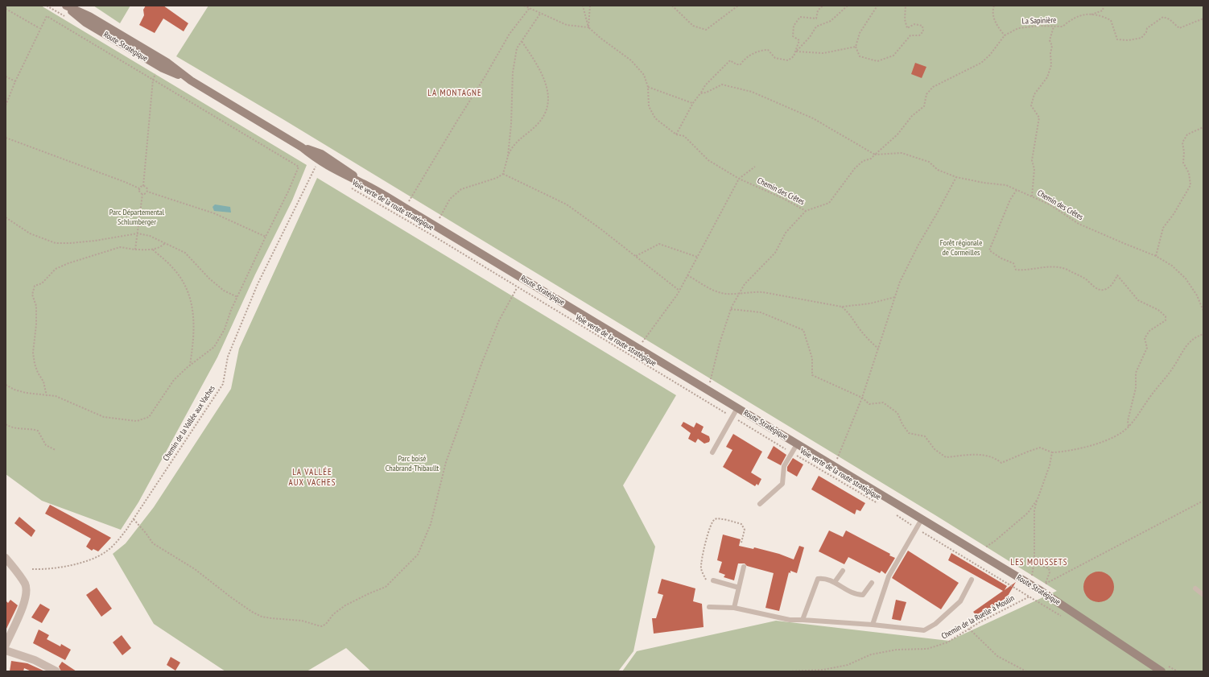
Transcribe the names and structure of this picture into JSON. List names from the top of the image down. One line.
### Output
{"streets":{"street":["Route Stratégique"],"path":["La Sapinière","Chemin des Crêtes","Voie verte de la route stratégique","Chemin de la Vallée aux Vaches","Chemin de la Ruelle à Moulin"]},"crossings":[["La Sapinière","Chemin des Crêtes"],["Route Stratégique","Chemin de la Ruelle à Moulin"]],"districts":["LA MONTAGNE","LA VALLÉE AUX VACHES","LES MOUSSETS"],"parks":["Parc Départemental Schlumberger","Forêt régionale de Cormeilles","Parc boisé Chabrand-Thibaullt"]}
